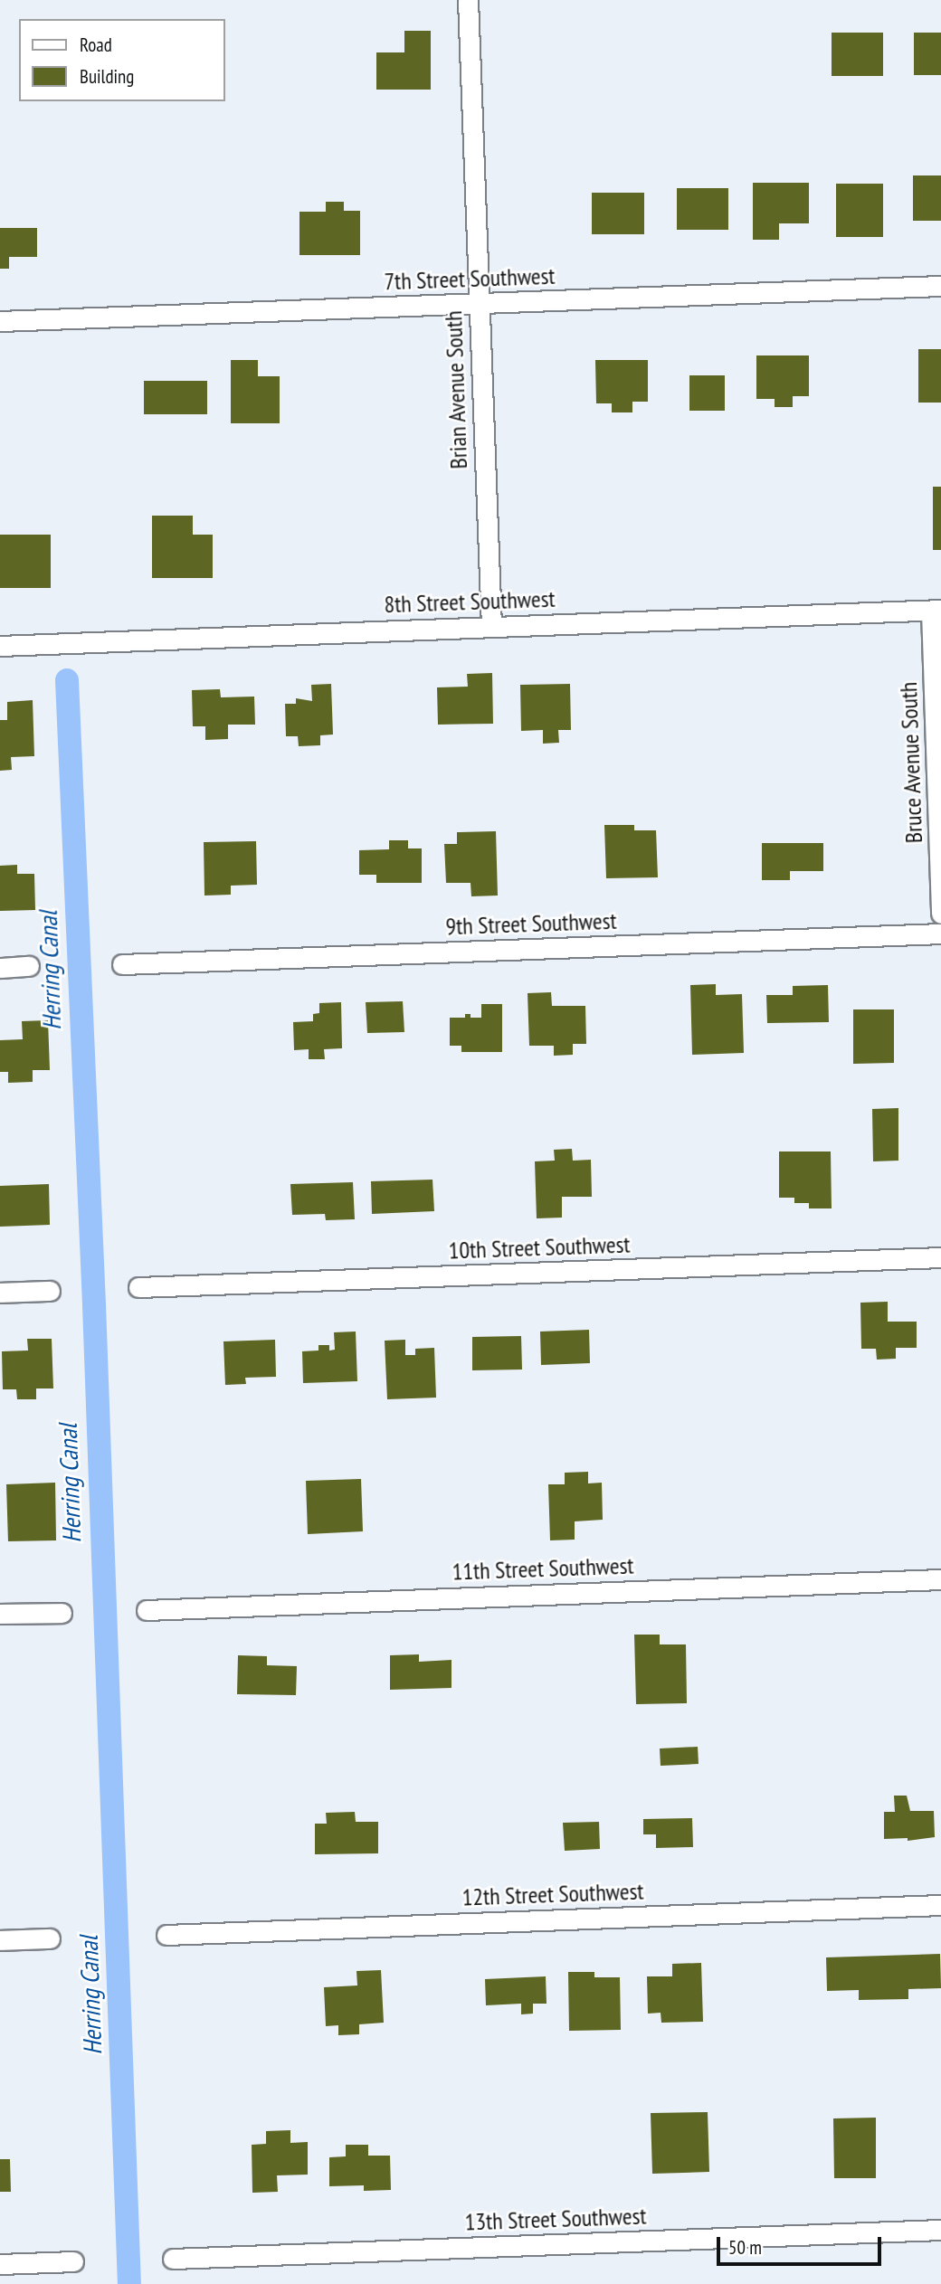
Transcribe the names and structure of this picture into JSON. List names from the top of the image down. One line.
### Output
{"streets":{"street":["7th Street Southwest","Brian Avenue South","8th Street Southwest","Bruce Avenue South","9th Street Southwest","10th Street Southwest","11th Street Southwest","12th Street Southwest","13th Street Southwest"]},"crossings":[["7th Street Southwest","Brian Avenue South"],["Brian Avenue South","8th Street Southwest"],["8th Street Southwest","Bruce Avenue South"]],"water":["Herring Canal"],"legend":["Road","Building"],"scale_bar":"50 m"}
